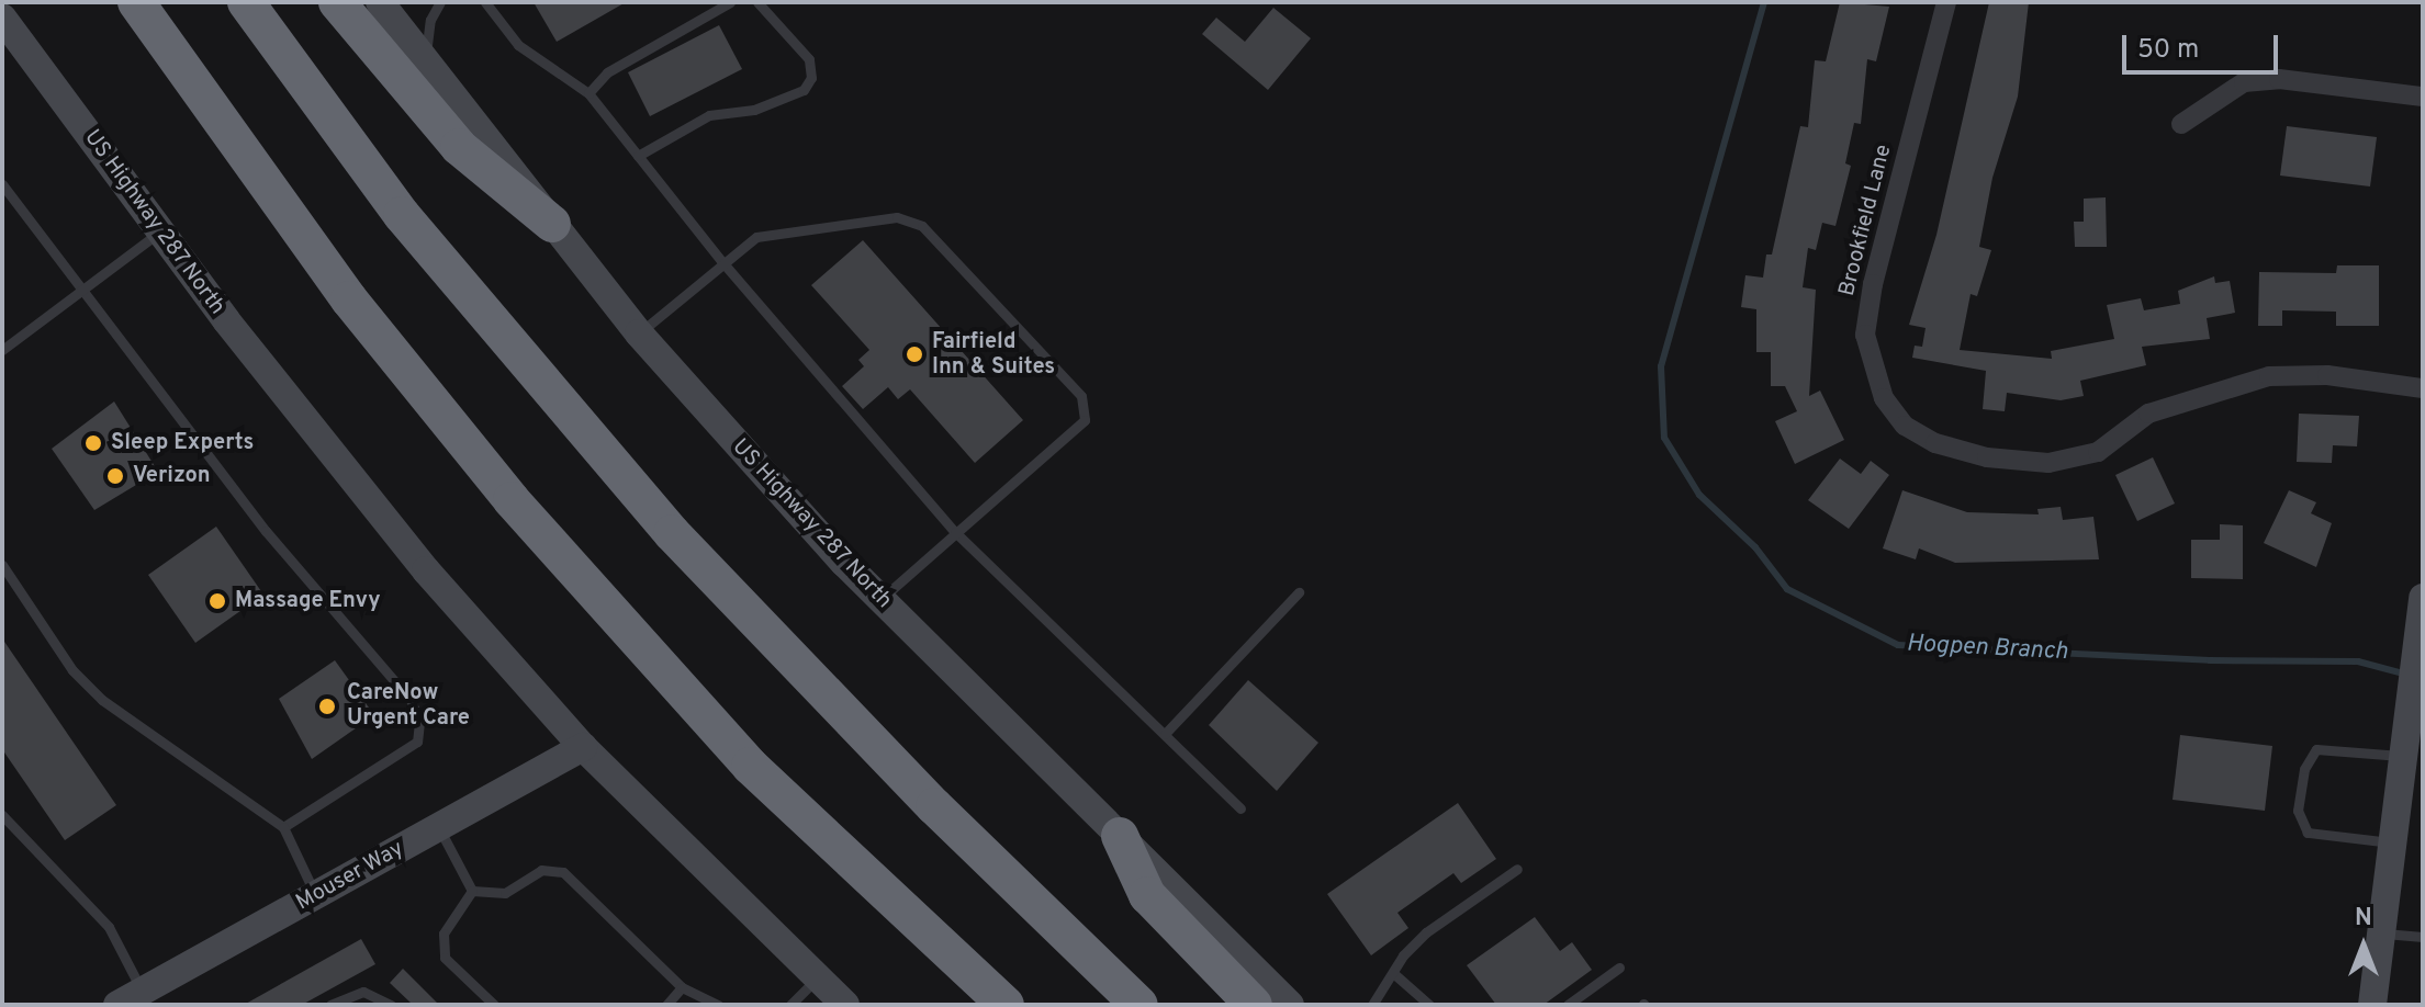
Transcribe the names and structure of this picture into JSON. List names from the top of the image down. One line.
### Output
{"streets":{"main road":["US Highway 287 North","Mouser Way"],"street":["Brookfield Lane"]},"crossings":[["US Highway 287 North","Mouser Way"]],"water":["Hogpen Branch"],"places":["Fairfield Inn & Suites","Sleep Experts","Verizon","Massage Envy","CareNow Urgent Care"],"scale_bar":"50 m","north":"top"}
